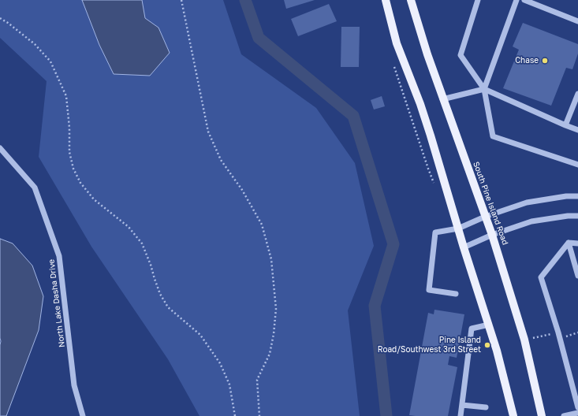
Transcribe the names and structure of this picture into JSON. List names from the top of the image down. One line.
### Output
{"streets":{"main road":["South Pine Island Road"],"street":["North Lake Dasha Drive"]},"places":["Chase","Pine Island Road/Southwest 3rd Street"]}
